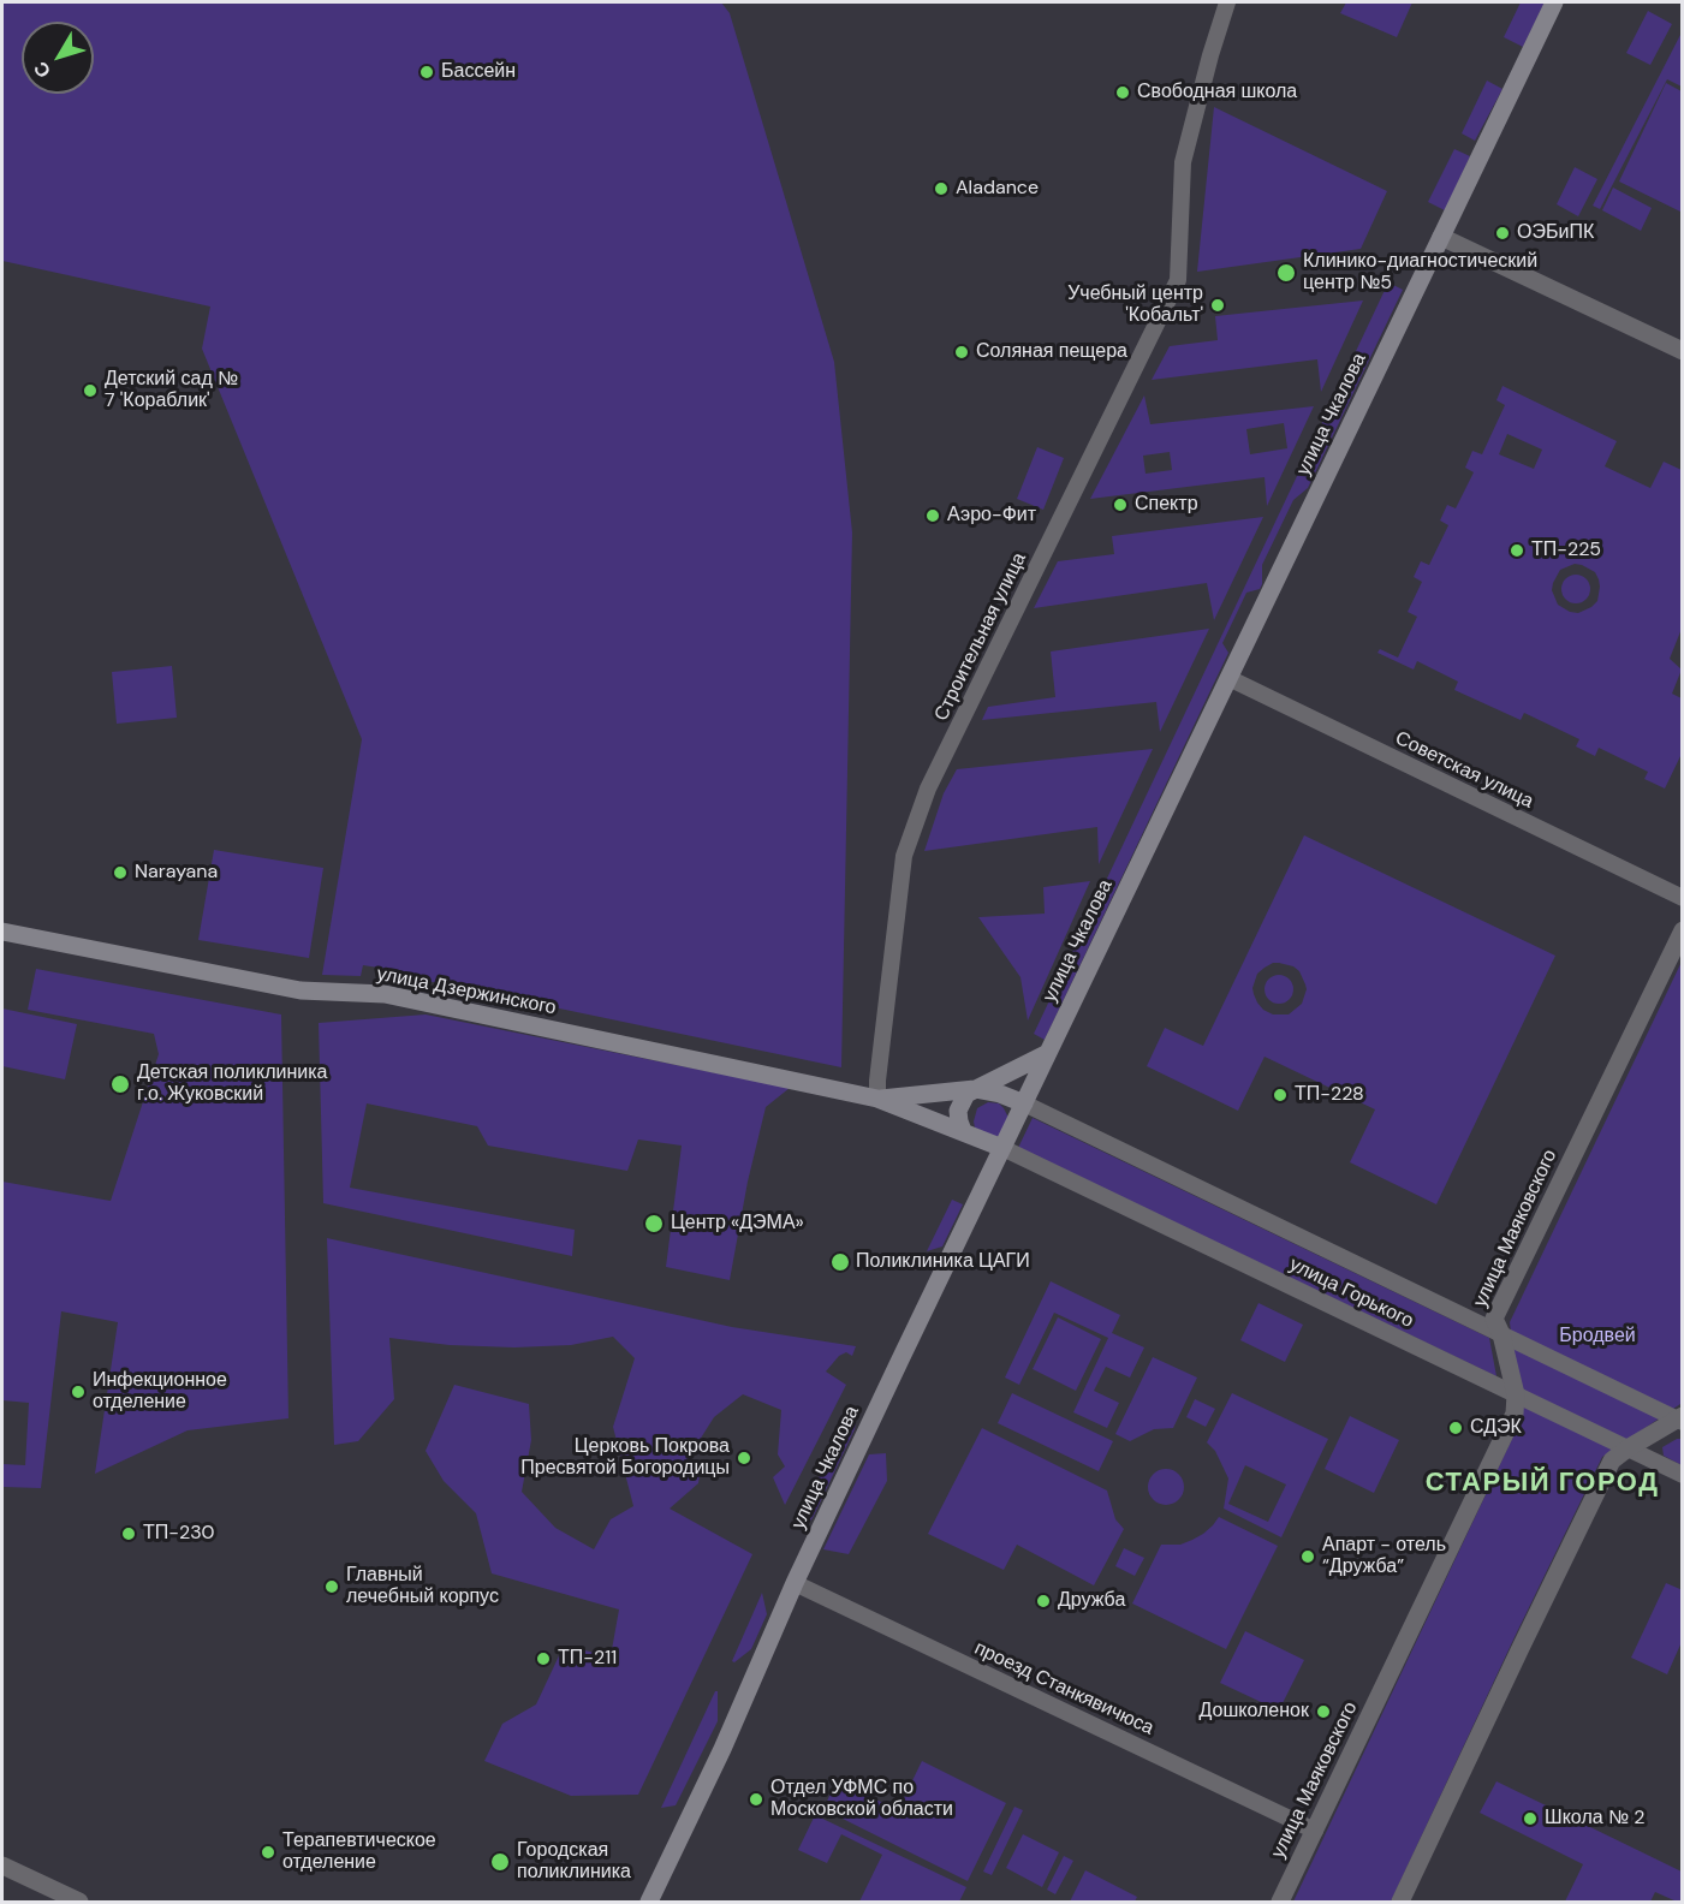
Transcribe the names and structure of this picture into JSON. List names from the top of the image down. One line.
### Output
{"streets":{"main road":["улица Чкалова","улица Дзержинского"],"street":["Строительная улица","Советская улица","улица Маяковского","улица Горького","проезд Станкявичюса"]},"crossings":[["улица Чкалова","Советская улица"],["улица Чкалова","улица Дзержинского"],["улица Чкалова","улица Горького"],["улица Чкалова","проезд Станкявичюса"],["Строительная улица","улица Дзержинского"],["улица Дзержинского","улица Горького"],["улица Маяковского","улица Горького"],["улица Маяковского","проезд Станкявичюса"]],"districts":["СТАРЫЙ ГОРОД"],"parks":["Бродвей"],"places":["Бассейн","Свободная школа","Aladance","ОЭБиПК","Клинико-диагностический центр №5","Учебный центр 'Кобальт'","Соляная пещера","Детский сад № 7 'Кораблик'","Спектр","Аэро-Фит","ТП-225","Narayana","Детская поликлиника г.о. Жуковский","ТП-228","Центр «ДЭМА»","Поликлиника ЦАГИ","Инфекционное отделение","СДЭК","Церковь Покрова Пресвятой Богородицы","ТП-230","Апарт - отель “Дружба”","Главный лечебный корпус","Дружба","ТП-211","Дошколенок","Отдел УФМС по Московской области","Школа № 2","Терапевтическое отделение","Городская поликлиника"],"north":"bottom left"}
